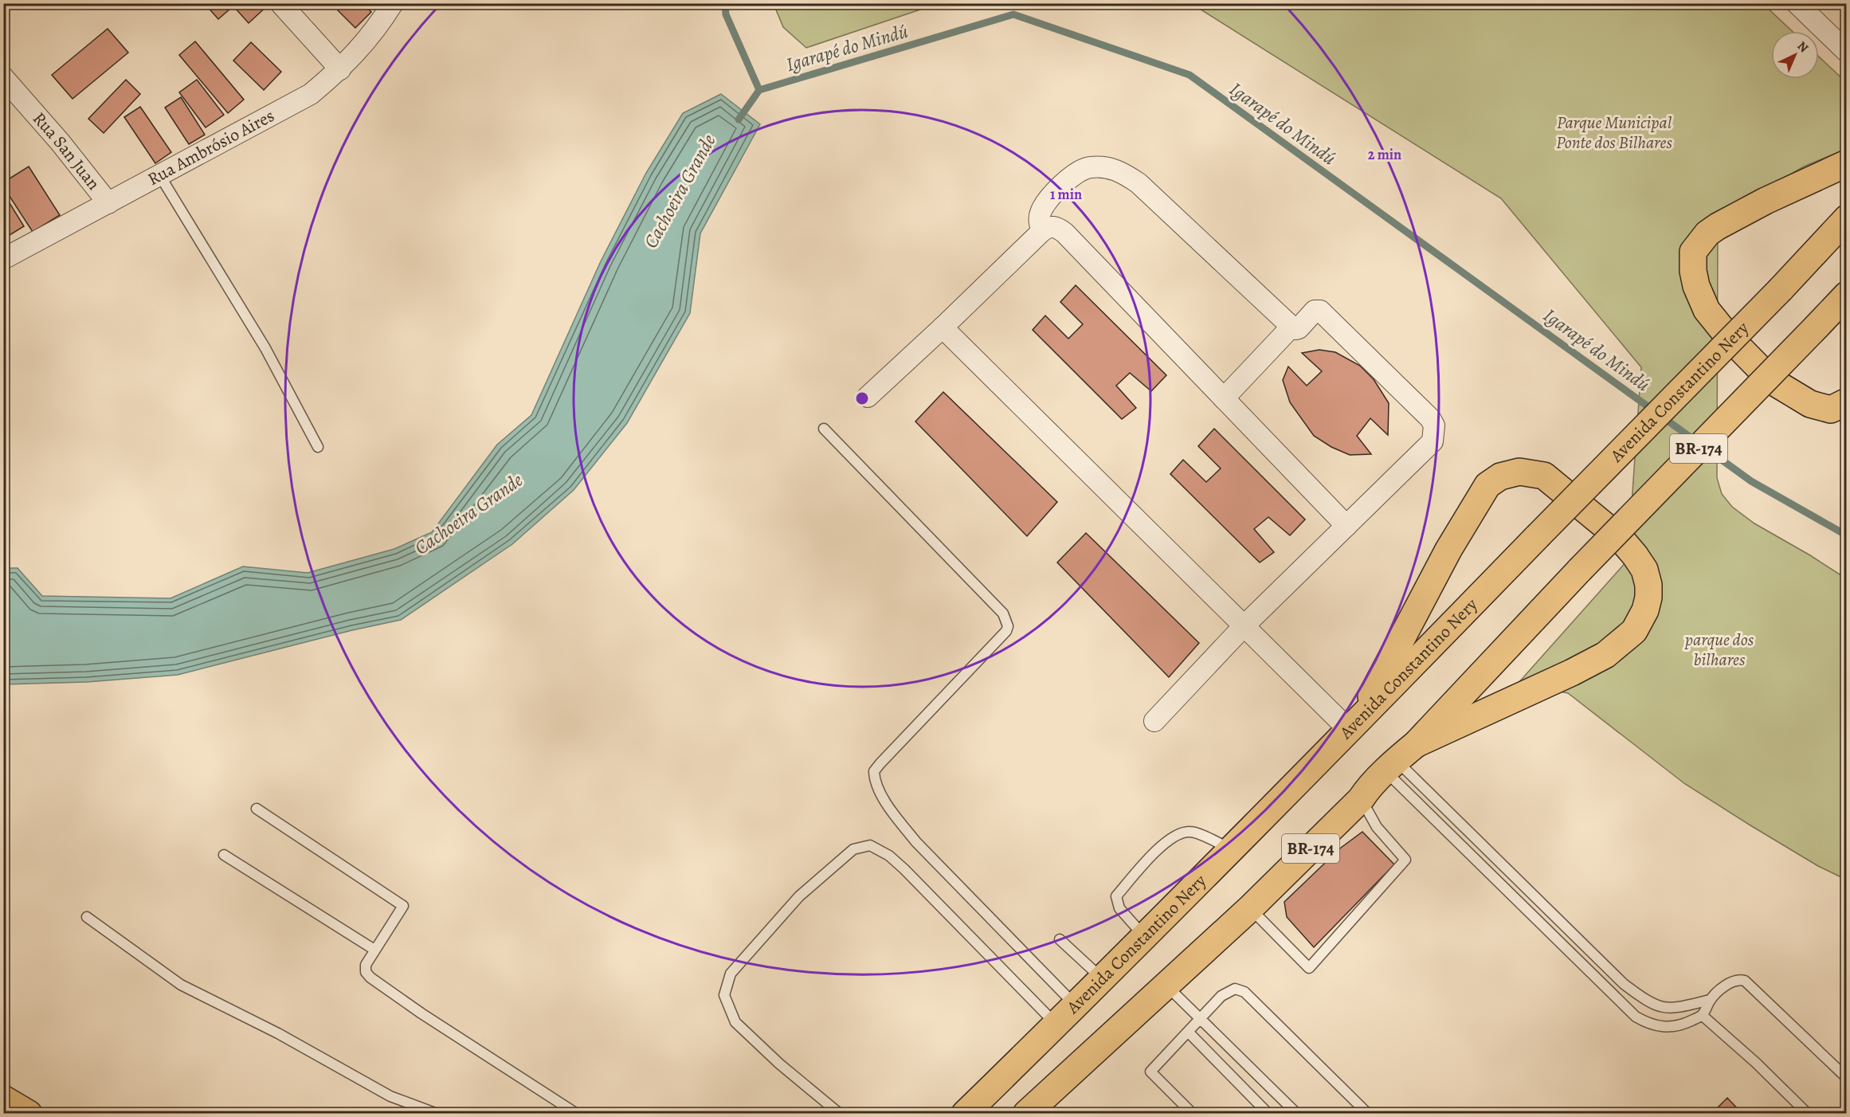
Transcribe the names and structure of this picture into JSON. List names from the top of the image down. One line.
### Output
{"streets":{"main road":["Avenida Constantino Nery","BR-174"],"street":["Rua Ambrósio Aires","Rua San Juan"]},"crossings":[["Rua Ambrósio Aires","Rua San Juan"]],"water":["Igarapé do Mindú","Cachoeira Grande"],"parks":["Parque Municipal Ponte dos Bilhares","parque dos bilhares"],"north":"top right","rings":["2 min","1 min"]}
